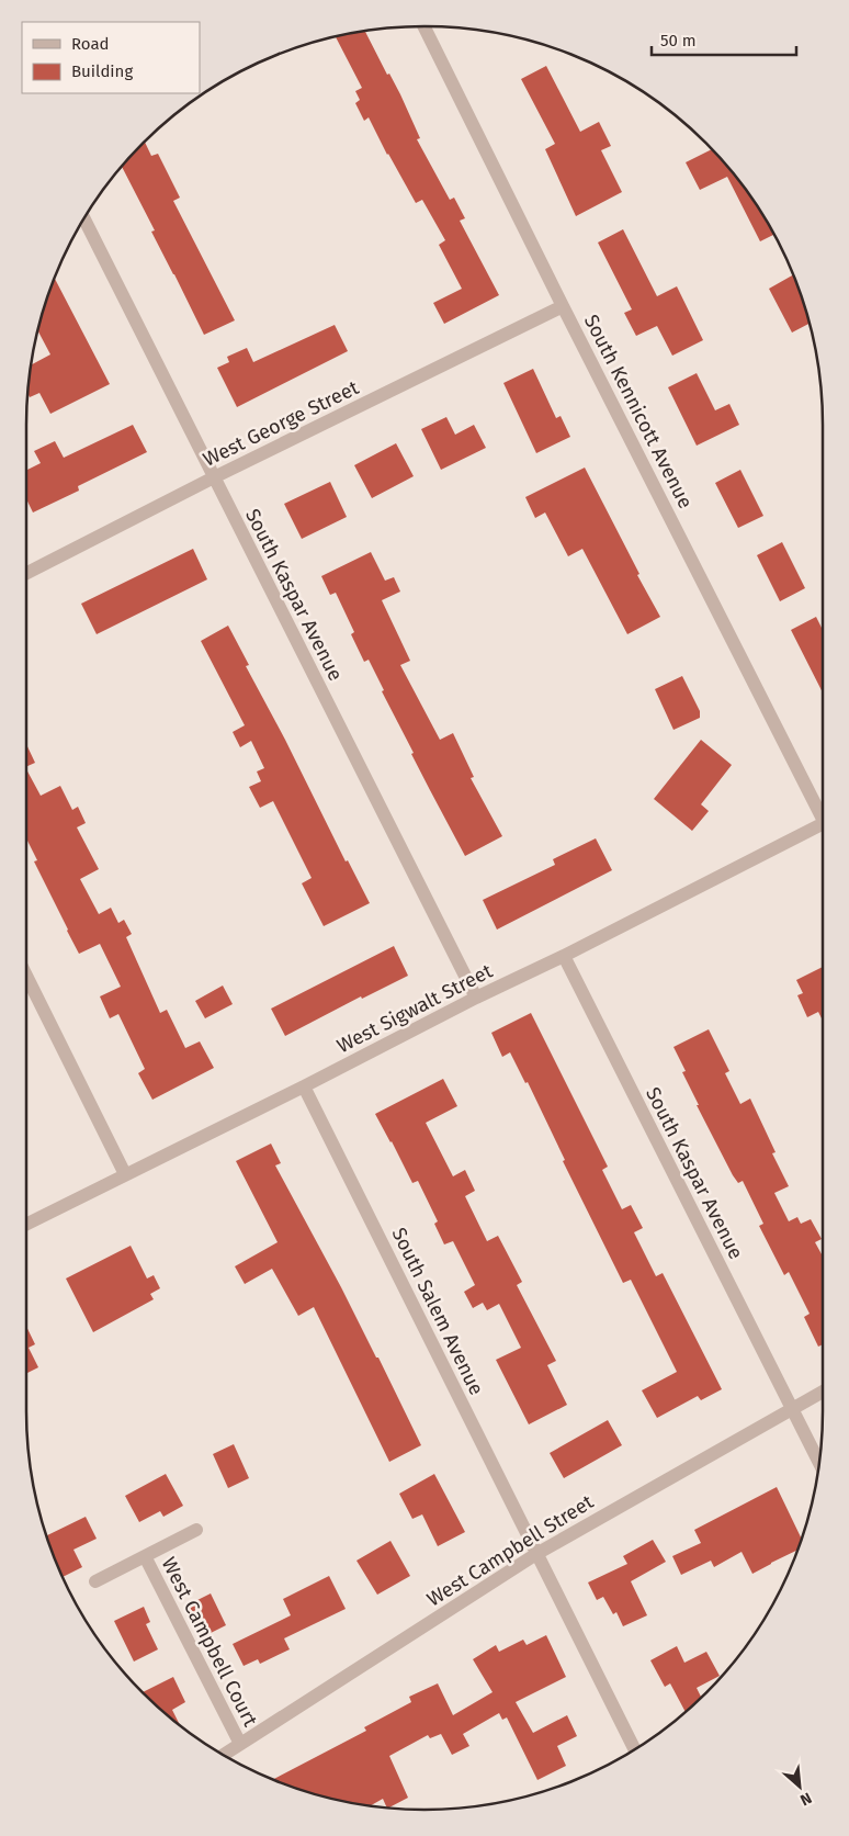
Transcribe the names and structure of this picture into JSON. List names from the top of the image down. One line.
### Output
{"streets":{"street":["South Kennicott Avenue","West George Street","South Kaspar Avenue","West Sigwalt Street","South Salem Avenue","West Campbell Street","West Campbell Court"]},"crossings":[["South Kennicott Avenue","West George Street"],["West George Street","South Kaspar Avenue"],["South Kaspar Avenue","West Sigwalt Street"],["South Kaspar Avenue","West Campbell Street"],["West Sigwalt Street","South Salem Avenue"],["South Salem Avenue","West Campbell Street"],["West Campbell Street","West Campbell Court"]],"legend":["Road","Building"],"scale_bar":"50 m","north":"bottom right"}
